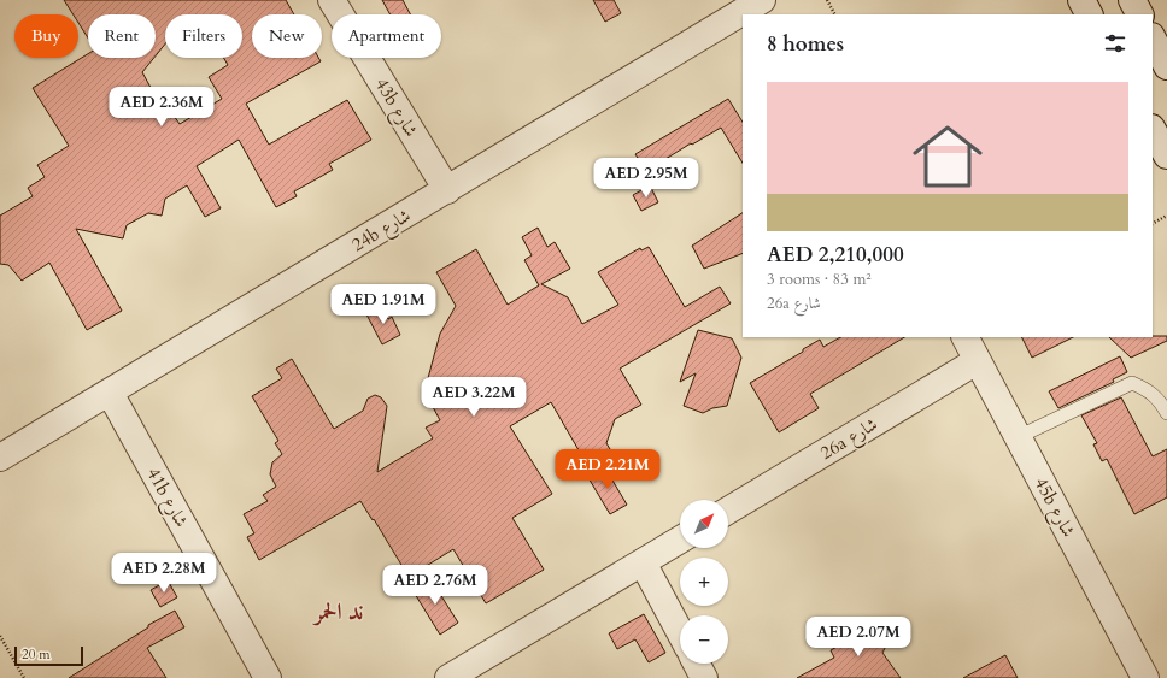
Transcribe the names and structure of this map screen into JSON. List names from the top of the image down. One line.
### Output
{"streets":{"street":["43b شارع","24b شارع","26a شارع","41b شارع","45b شارع"]},"crossings":[["43b شارع","24b شارع"],["24b شارع","41b شارع"],["26a شارع","45b شارع"]],"districts":["ند الحمر"],"scale_bar":"20 m","north":"top right","page":{"chip":["Buy","Rent","Filters","New","Apartment"],"heading":"8 homes","list":[{"name":"AED 2,210,000","note":"3 rooms · 83 m² · 26a شارع"}],"price":["AED 2.36M","AED 2.95M","AED 1.91M","AED 3.22M","AED 2.21M","AED 2.28M","AED 2.76M","AED 2.07M"],"map_buttons":["+","−"],"scale":"20 m"}}
